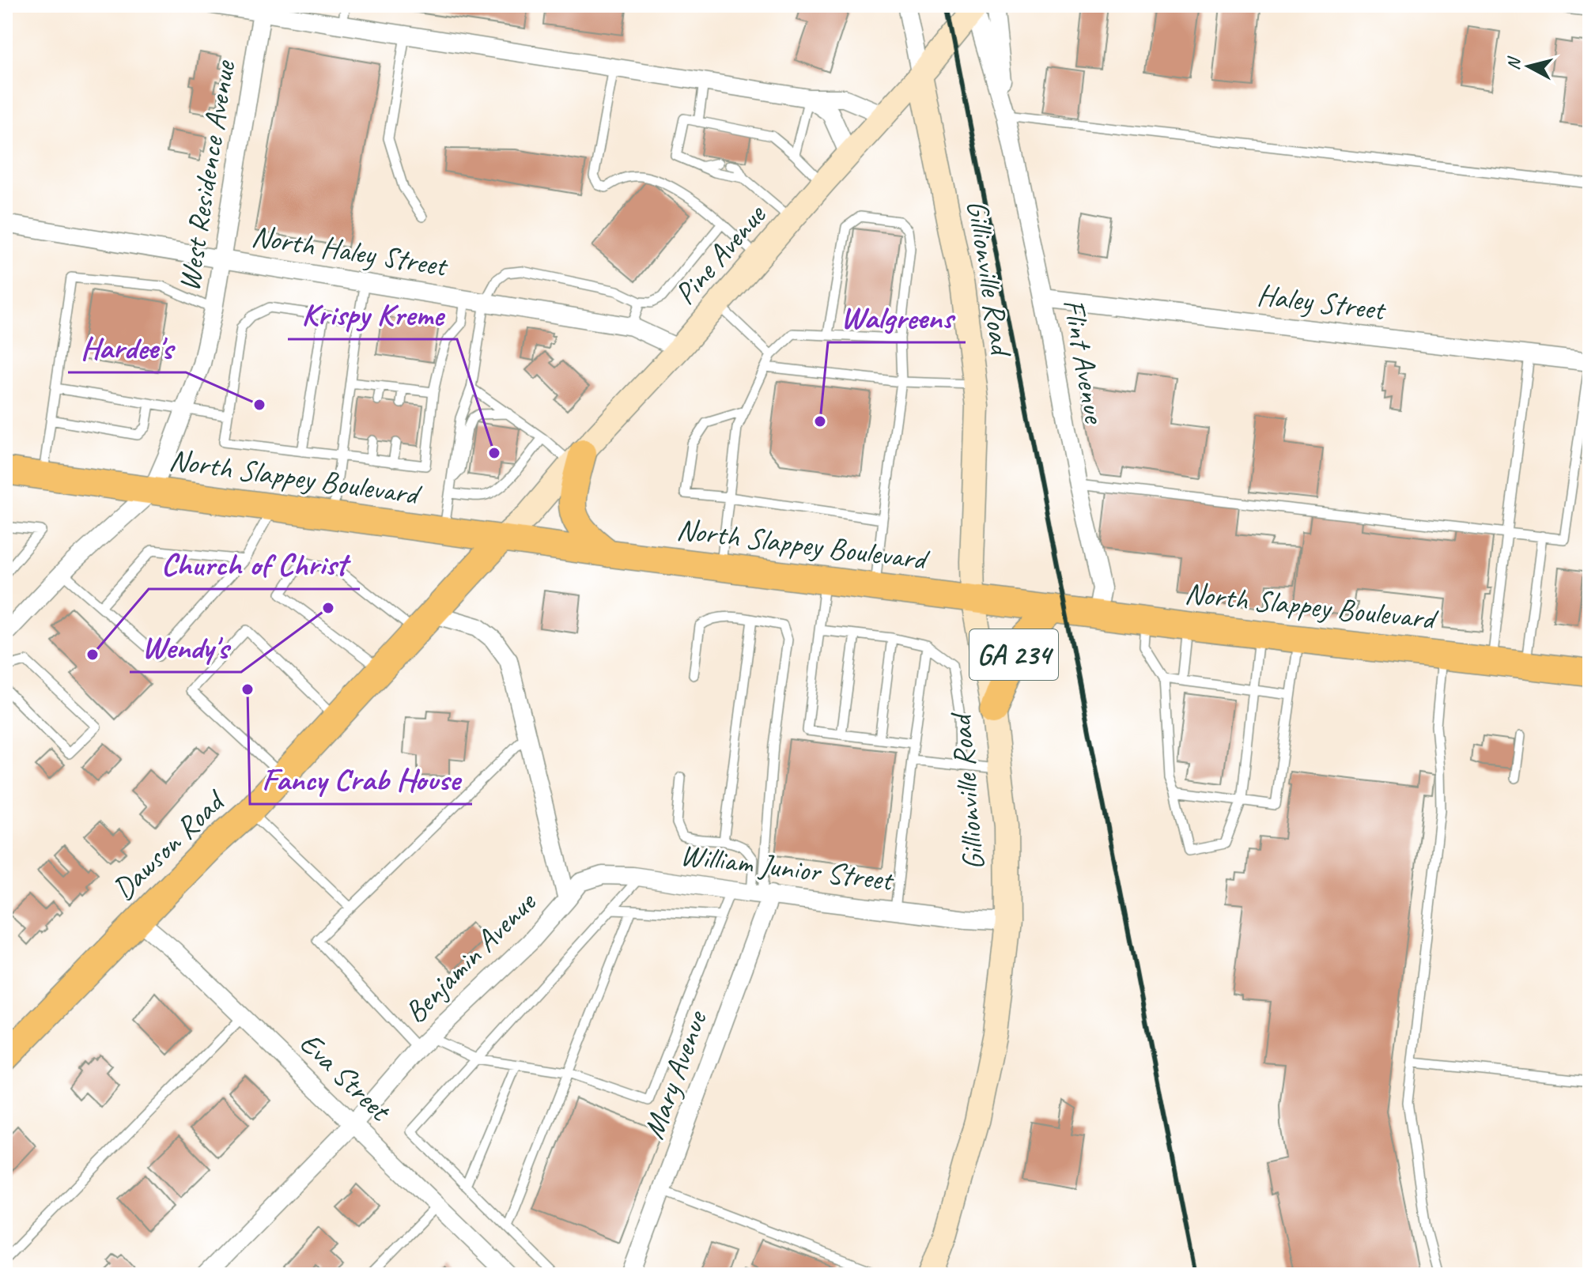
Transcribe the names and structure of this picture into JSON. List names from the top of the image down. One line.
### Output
{"streets":{"main road":["Pine Avenue","Gillionville Road","North Slappey Boulevard","GA 234","Dawson Road"],"street":["West Residence Avenue","North Haley Street","Haley Street","Flint Avenue","William Junior Street","Benjamin Avenue","Mary Avenue","Eva Street"]},"crossings":[["West Residence Avenue","North Haley Street"],["West Residence Avenue","North Slappey Boulevard"],["North Haley Street","Pine Avenue"],["Pine Avenue","Gillionville Road"],["Pine Avenue","Flint Avenue"],["Pine Avenue","North Slappey Boulevard"],["Pine Avenue","Dawson Road"],["Gillionville Road","North Slappey Boulevard"],["Gillionville Road","GA 234"],["Gillionville Road","William Junior Street"],["Haley Street","Flint Avenue"],["Flint Avenue","North Slappey Boulevard"],["North Slappey Boulevard","GA 234"],["North Slappey Boulevard","Dawson Road"],["Dawson Road","Benjamin Avenue"],["Dawson Road","Eva Street"],["William Junior Street","Benjamin Avenue"],["William Junior Street","Mary Avenue"],["Benjamin Avenue","Eva Street"]],"places":["Hardee's","Walgreens","Krispy Kreme","Wendy's","Church of Christ","Fancy Crab House"],"north":"left"}
